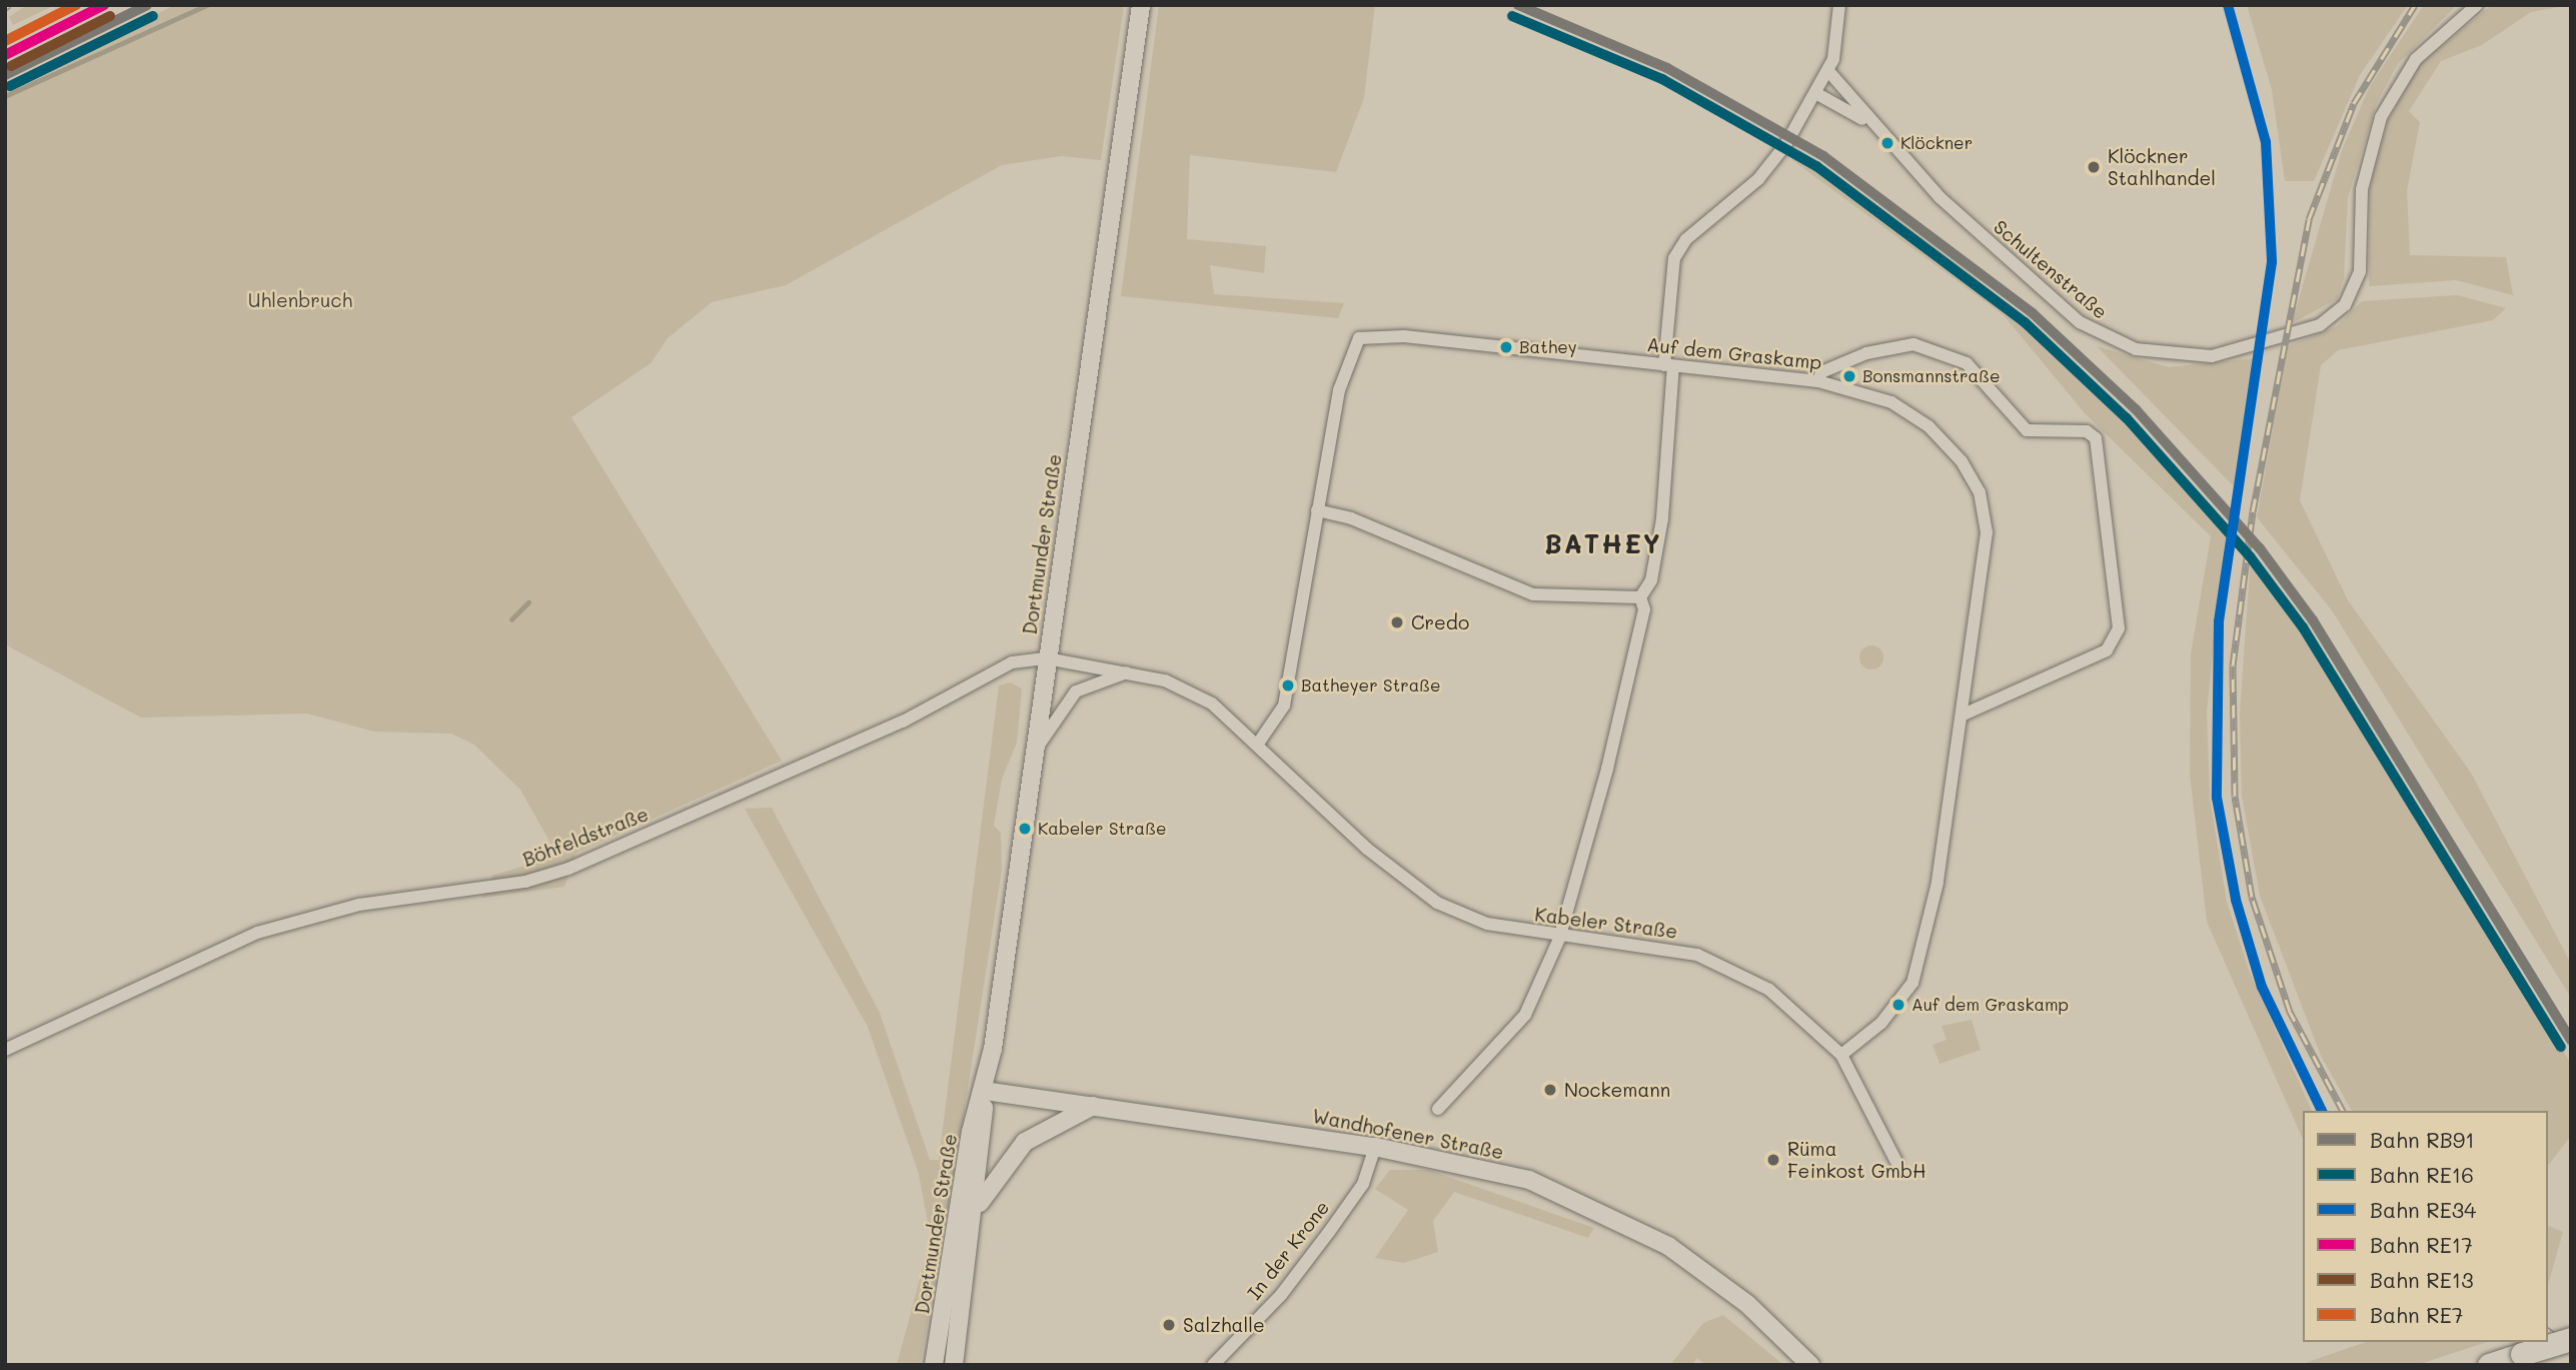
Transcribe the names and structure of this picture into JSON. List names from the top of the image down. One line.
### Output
{"streets":{"main road":["Dortmunder Straße","Wandhofener Straße"],"street":["Schultenstraße","Auf dem Graskamp","Böhfeldstraße","Kabeler Straße","In der Krone"]},"crossings":[["Auf dem Graskamp","Kabeler Straße"],["Dortmunder Straße","Böhfeldstraße"],["Dortmunder Straße","Kabeler Straße"],["Dortmunder Straße","Wandhofener Straße"],["Böhfeldstraße","Kabeler Straße"],["Wandhofener Straße","In der Krone"]],"districts":["BATHEY"],"parks":["Uhlenbruch"],"places":["Klöckner","Klöckner Stahlhandel","Bathey","Bonsmannstraße","Credo","Batheyer Straße","Kabeler Straße","Auf dem Graskamp","Nockemann","Rüma Feinkost GmbH","Salzhalle"],"lines":["rail line RB91","rail line RE34","rail line RE17","rail line RE7","rail line RE16","rail line RE13"],"legend":["Bahn RB91","Bahn RE16","Bahn RE34","Bahn RE17","Bahn RE13","Bahn RE7"]}
